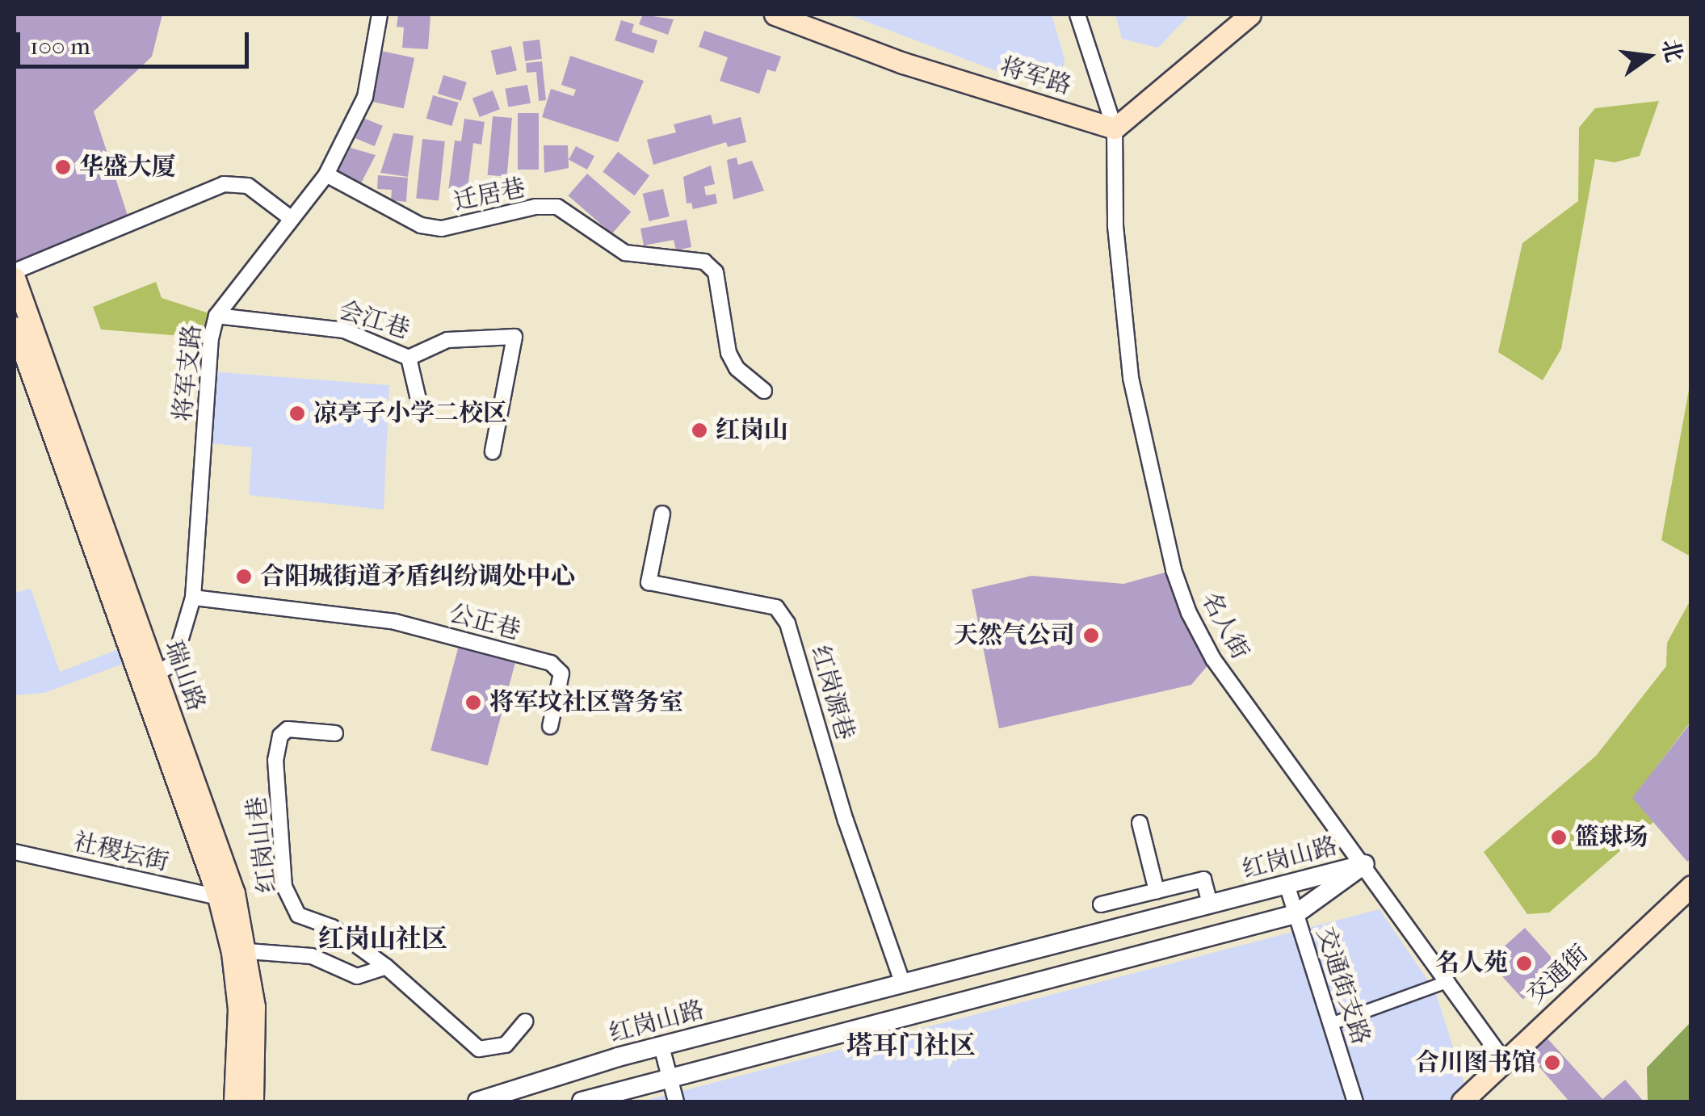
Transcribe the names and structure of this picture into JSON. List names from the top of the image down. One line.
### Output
{"streets":{"main road":["将军路","瑞山路","交通街"],"street":["迁居巷","会江巷","将军支路","公正巷","名人街","红岗源巷","红岗山巷","社稷坛街","红岗山路","交通街支路"]},"crossings":[["将军路","名人街"],["迁居巷","将军支路"],["会江巷","将军支路"],["将军支路","公正巷"],["将军支路","瑞山路"],["名人街","红岗山路"],["名人街","交通街"],["瑞山路","社稷坛街"],["红岗源巷","红岗山路"],["红岗山路","交通街支路"]],"districts":["红岗山社区","塔耳门社区"],"places":["华盛大厦","凉亭子小学二校区","红岗山","合阳城街道矛盾纠纷调处中心","天然气公司","将军坟社区警务室","篮球场","名人苑","合川图书馆"],"scale_bar":"100 m","north":"right"}
